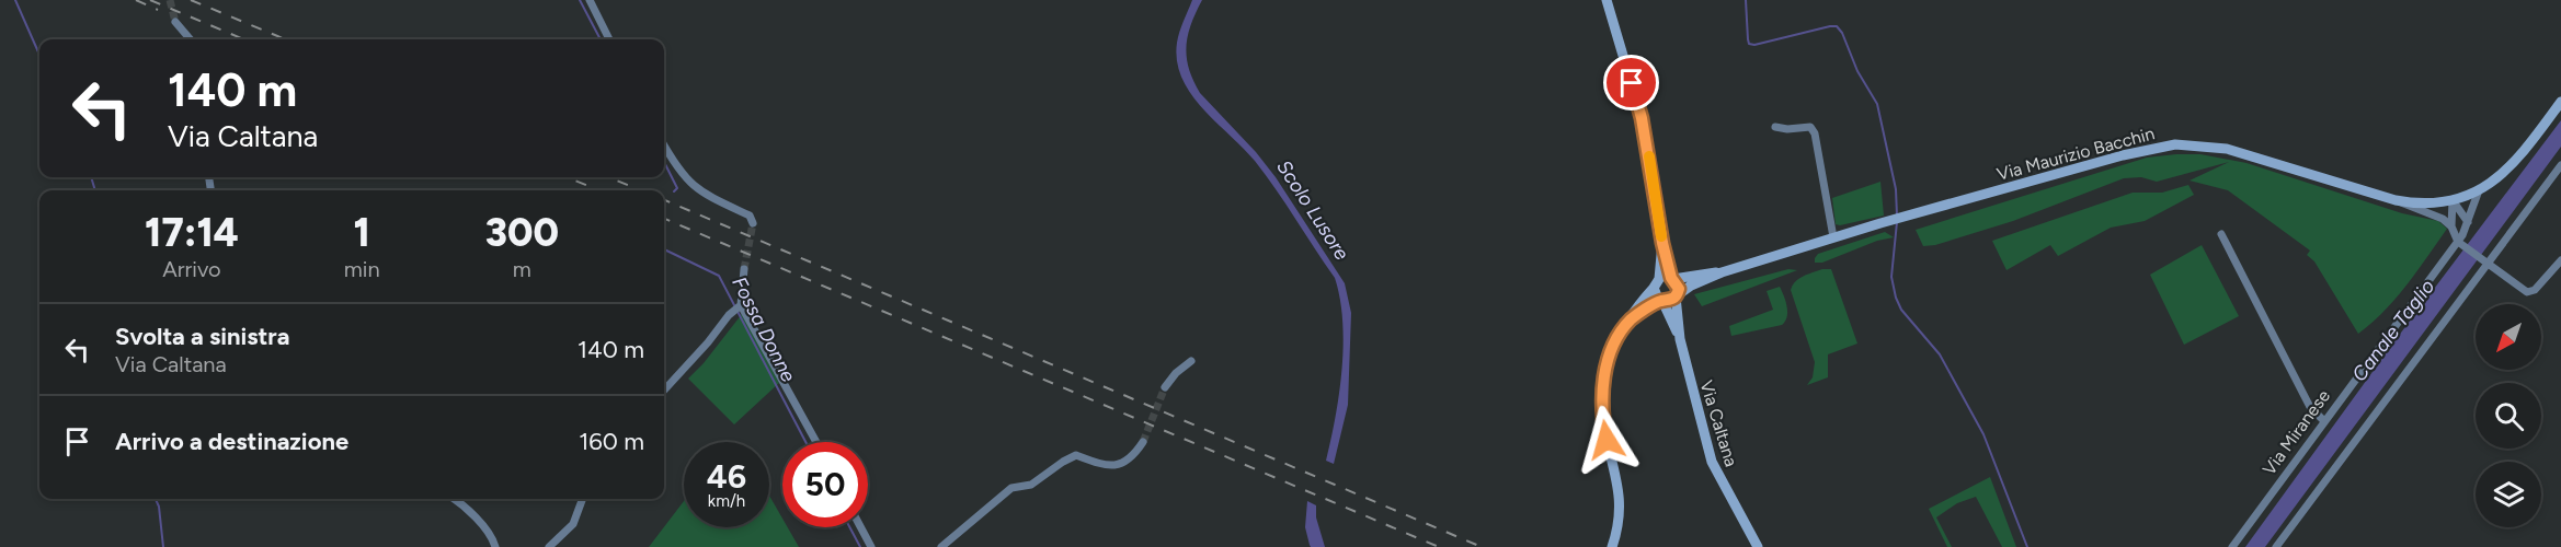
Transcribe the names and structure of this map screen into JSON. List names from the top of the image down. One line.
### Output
{"streets":{"main road":["Via Maurizio Bacchin","Via Caltana"],"street":["Via Miranese"]},"crossings":[["Via Maurizio Bacchin","Via Caltana"],["Via Maurizio Bacchin","Via Miranese"]],"water":["Scolo Lusore","Fossa Donne","Canale Taglio"],"north":"bottom left","page":{"turn":["140 m","Via Caltana"],"eta":["17:14","Arrivo","1","min","300","m"],"list":[{"name":"Svolta a sinistra","note":"Via Caltana","value":"140 m"},{"name":"Arrivo a destinazione","value":"160 m"}],"speed":"46 km/h","limit":"50"}}
